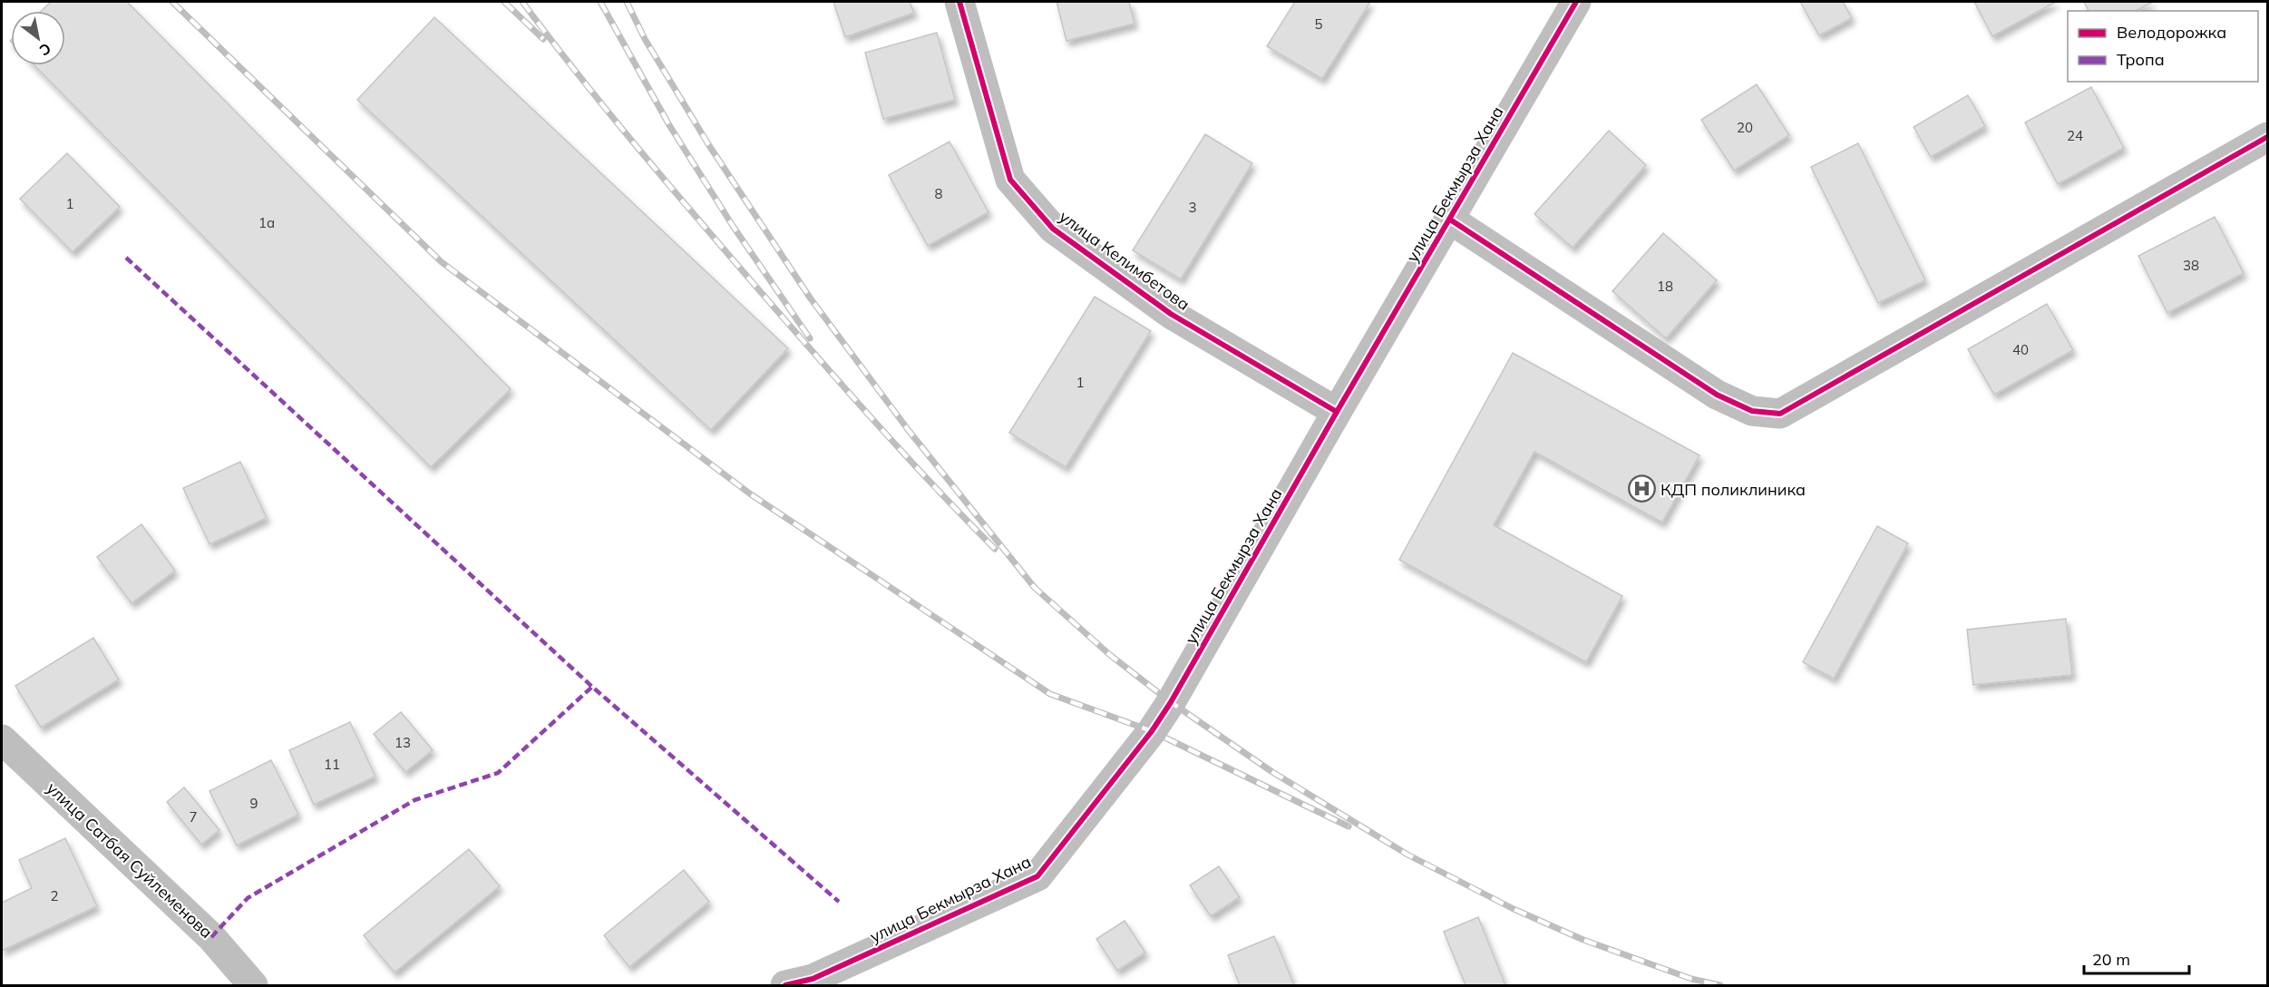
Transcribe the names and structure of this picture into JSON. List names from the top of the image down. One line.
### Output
{"streets":{"street":["улица Бекмырза Хана","улица Келимбетова","улица Сатбая Суйлеменова"]},"crossings":[["улица Бекмырза Хана","улица Келимбетова"]],"places":{"hospital":["КДП поликлиника"]},"house_numbers":["5","20","24","8","1","3","1а","38","18","40","1","13","11","9","7","2"],"legend":["Велодорожка","Тропа"],"scale_bar":"20 m","north":"bottom right"}
